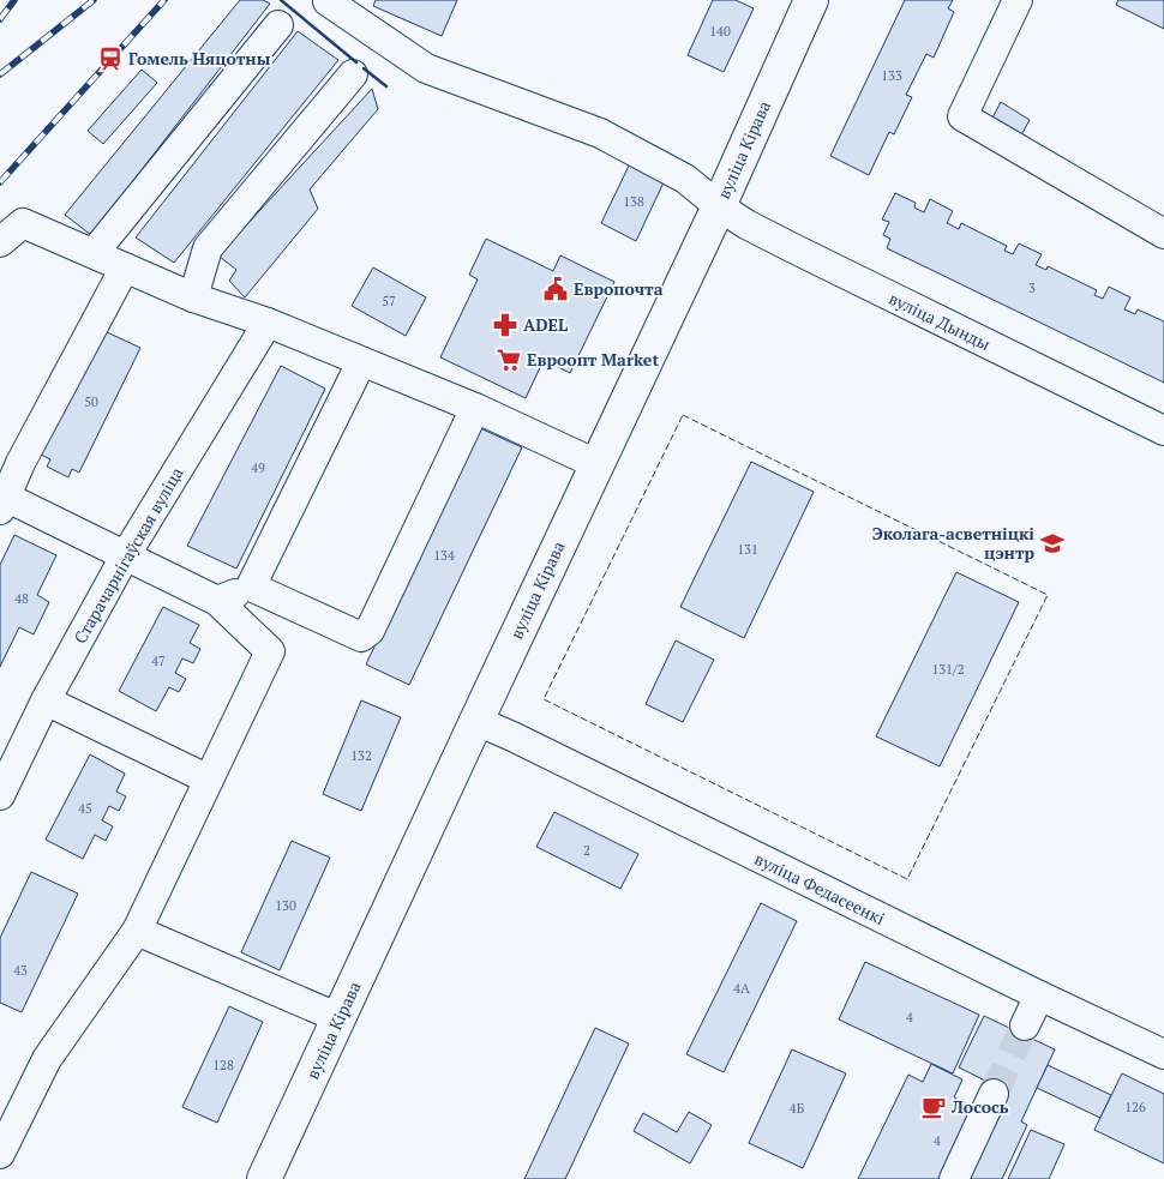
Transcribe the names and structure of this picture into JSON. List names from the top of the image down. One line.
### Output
{"streets":{"main road":["вуліца Кірава"],"street":["вуліца Дынды","Старачарнігаўская вуліца","вуліца Федасеенкі"]},"crossings":[["вуліца Кірава","вуліца Дынды"],["вуліца Кірава","вуліца Федасеенкі"]],"places":{"station":["Гомель Няцотны"],"public building":["Европочта"],"pharmacy":["ADEL"],"supermarket":["Евроопт Market"],"school or university":["Эколага-асветніцкі цэнтр"],"cafe":["Лосось"]},"house_numbers":["140","133","138","3","57","50","49","131","134","48","47","131/2","132","45","2","130","43","4А","4","128","126","4Б","4"]}
